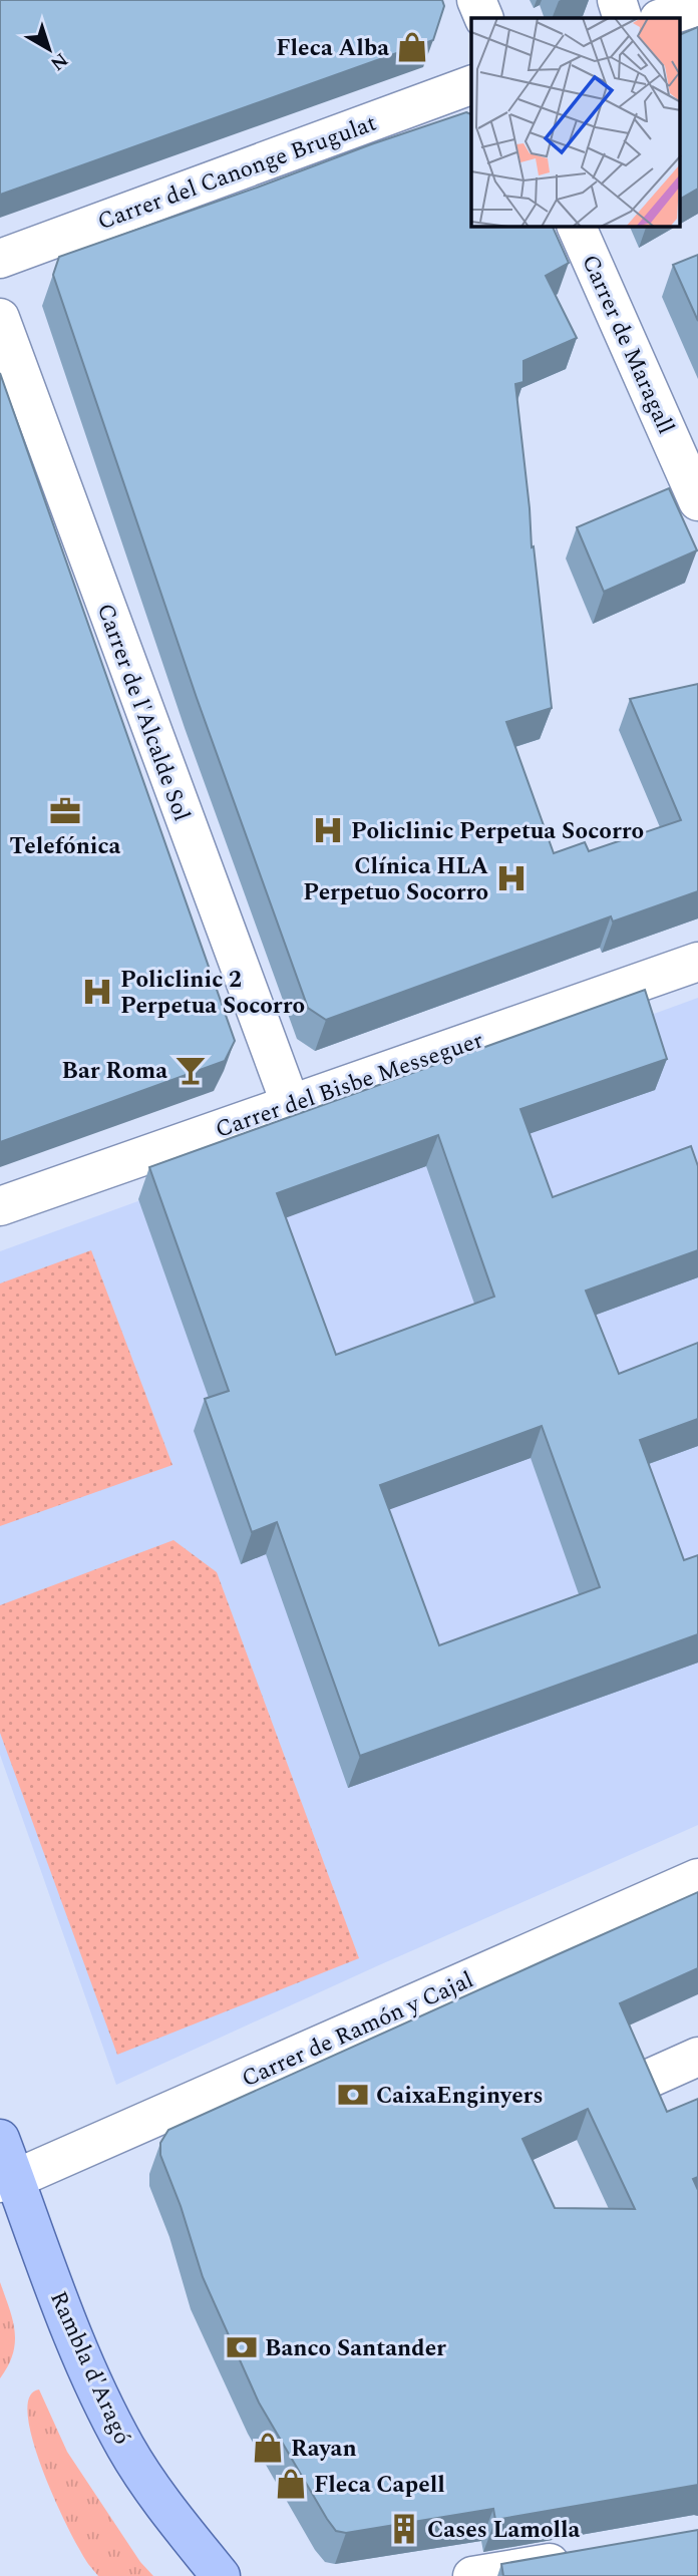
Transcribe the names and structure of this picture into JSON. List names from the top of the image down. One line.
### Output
{"streets":{"main road":["Rambla d'Aragó"],"street":["Carrer del Canonge Brugulat","Carrer de Maragall","Carrer de l'Alcalde Sol","Carrer del Bisbe Messeguer","Carrer de Ramón y Cajal"]},"crossings":[["Carrer de l'Alcalde Sol","Carrer del Bisbe Messeguer"],["Carrer de Ramón y Cajal","Rambla d'Aragó"]],"places":{"shop":["Fleca Alba","Rayan","Fleca Capell"],"office":["Telefónica"],"hospital":["Policlinic Perpetua Socorro","Clínica HLA Perpetuo Socorro","Policlinic 2 Perpetua Socorro"],"bar":["Bar Roma"],"bank":["CaixaEnginyers","Banco Santander"],"building":["Cases Lamolla"]},"north":"bottom right"}
